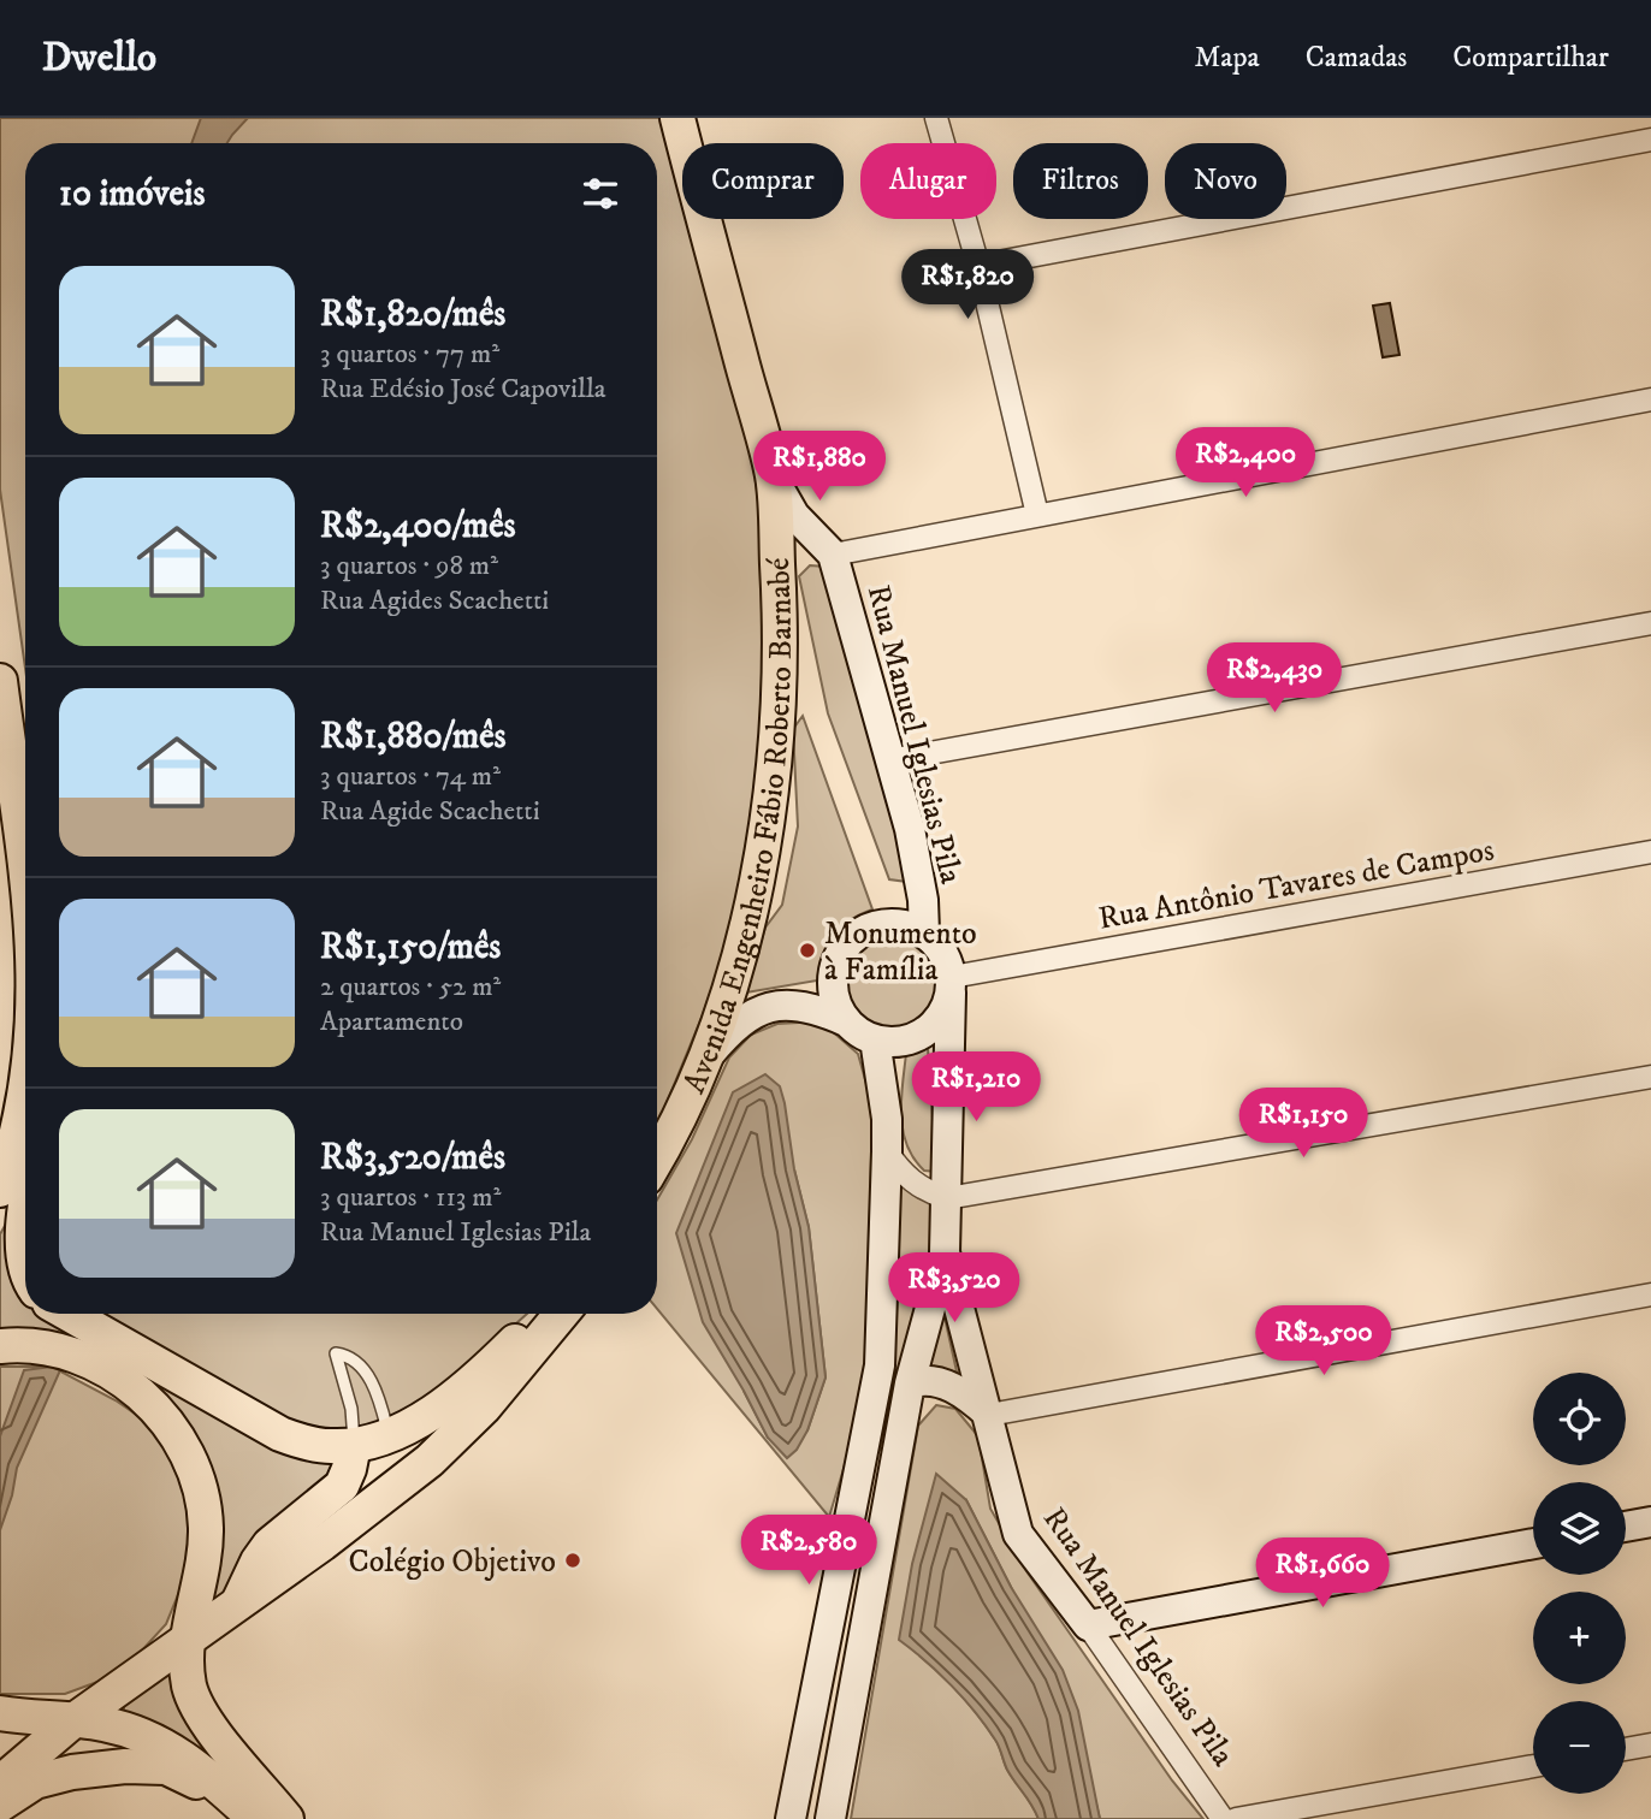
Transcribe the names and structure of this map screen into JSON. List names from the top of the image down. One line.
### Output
{"streets":{"main road":["Avenida Engenheiro Fábio Roberto Barnabé"],"street":["Rua Manuel Iglesias Pila","Rua Antônio Tavares de Campos"]},"crossings":[["Rua Manuel Iglesias Pila","Rua Antônio Tavares de Campos"]],"places":["Monumento à Família","Colégio Objetivo"],"page":{"header":"Dwello","nav":["Mapa","Camadas","Compartilhar"],"chip":["Comprar","Alugar","Filtros","Novo"],"heading":"10 imóveis","list":[{"name":"R$1,820/mês","note":"3 quartos · 77 m² · Rua Edésio José Capovilla"},{"name":"R$2,400/mês","note":"3 quartos · 98 m² · Rua Agides Scachetti"},{"name":"R$1,880/mês","note":"3 quartos · 74 m² · Rua Agide Scachetti"},{"name":"R$1,150/mês","note":"2 quartos · 52 m² · Apartamento"},{"name":"R$3,520/mês","note":"3 quartos · 113 m² · Rua Manuel Iglesias Pila"}],"price":["R$1,820","R$2,400","R$1,880","R$2,430","R$1,210","R$1,150","R$3,520","R$2,500","R$2,580","R$1,660"],"map_buttons":["+","−"]}}
